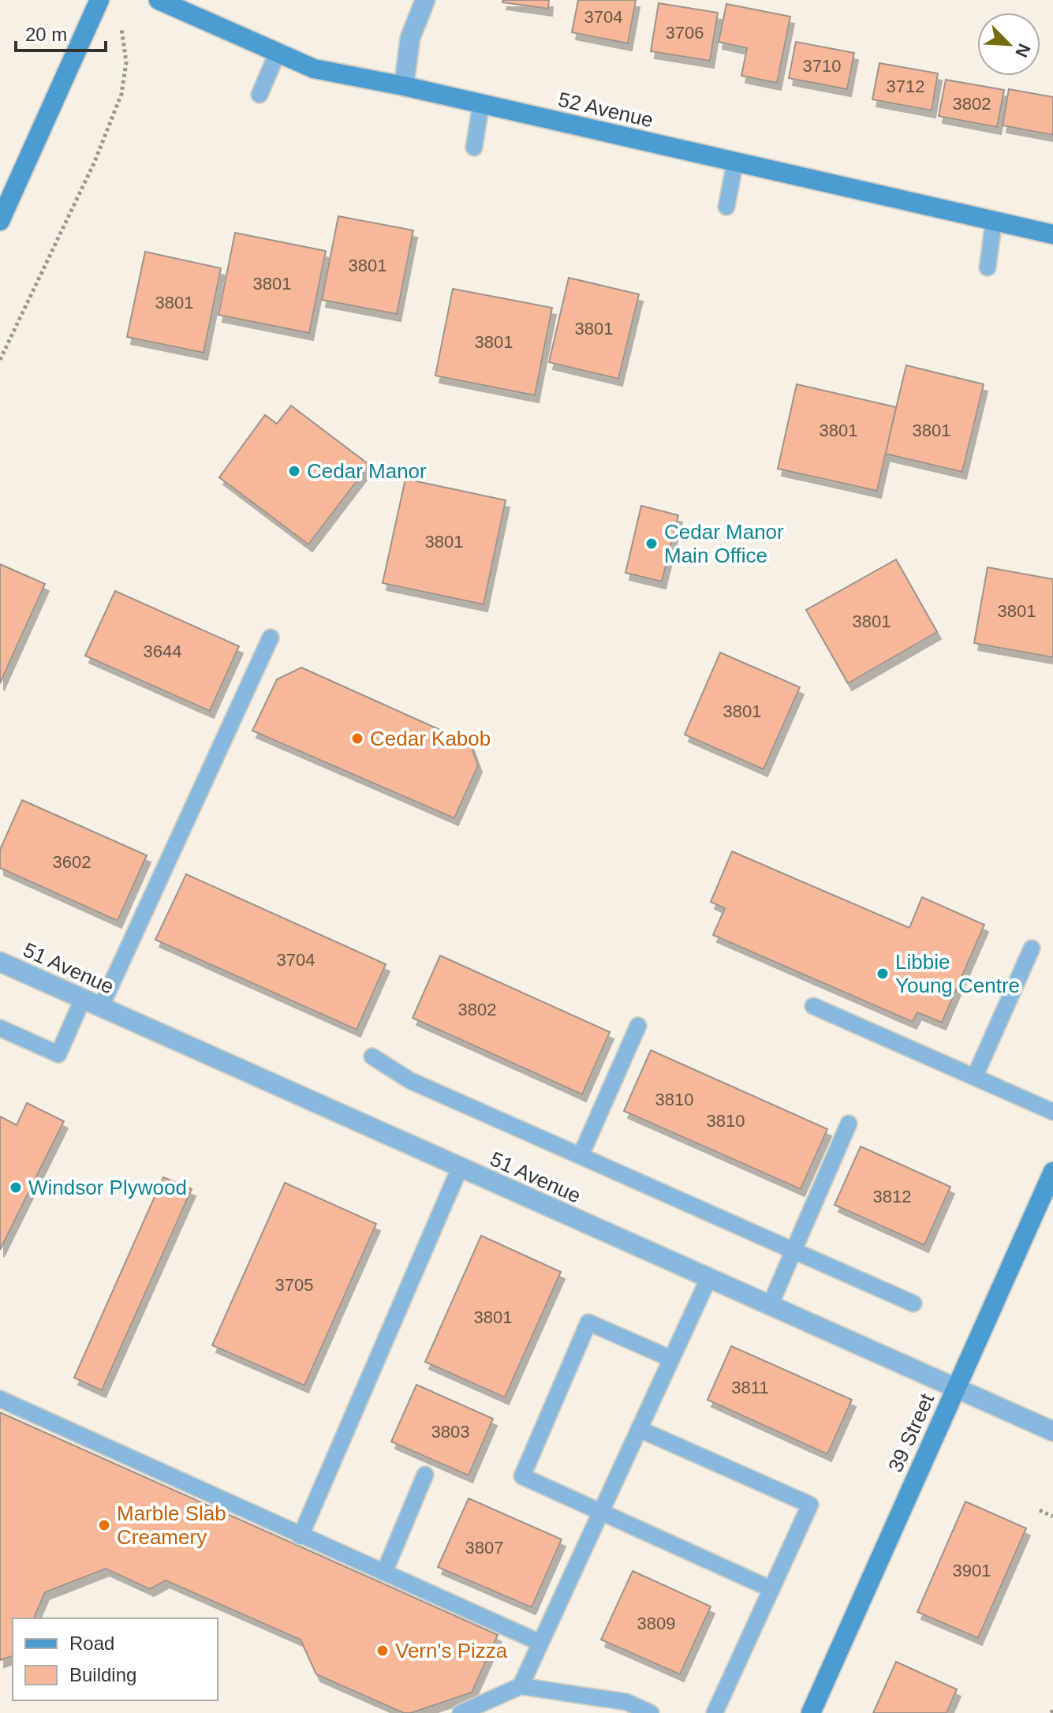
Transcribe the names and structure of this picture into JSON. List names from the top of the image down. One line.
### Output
{"streets":{"street":["52 Avenue","51 Avenue","39 Street"]},"crossings":[["51 Avenue","39 Street"]],"places":["Cedar Manor","Cedar Manor Main Office","Cedar Kabob","Libbie Young Centre","Windsor Plywood","Marble Slab Creamery","Vern's Pizza"],"house_numbers":["3704","3706","3710","3712","3802","3801","3801","3801","3801","3801","3801","3801","3801","3801","3801","3644","3801","3602","3704","3802","3810","3810","3812","3705","3801","3811","3803","3807","3901","3809"],"legend":["Road","Building"],"scale_bar":"20 m","north":"bottom right"}
